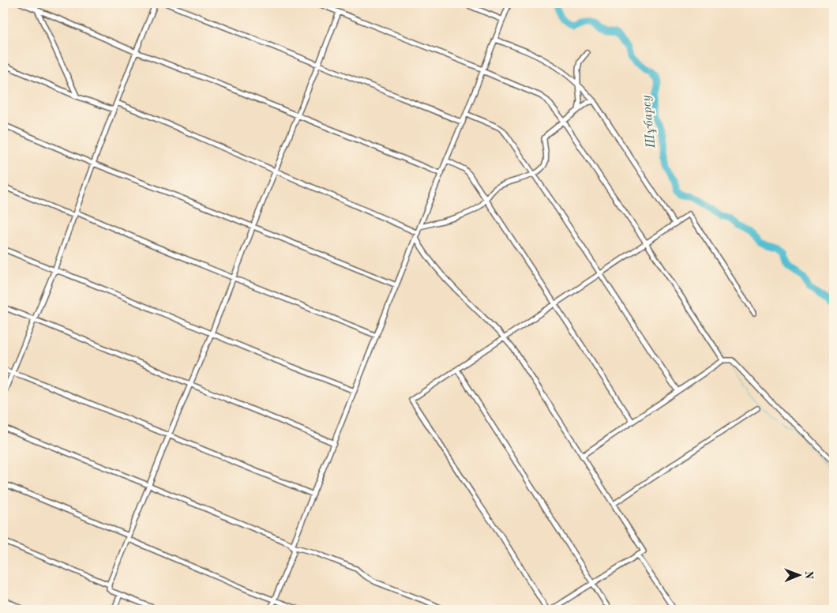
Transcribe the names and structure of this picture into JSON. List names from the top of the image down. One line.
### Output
{"water":["Шұбарсу"],"north":"right"}
